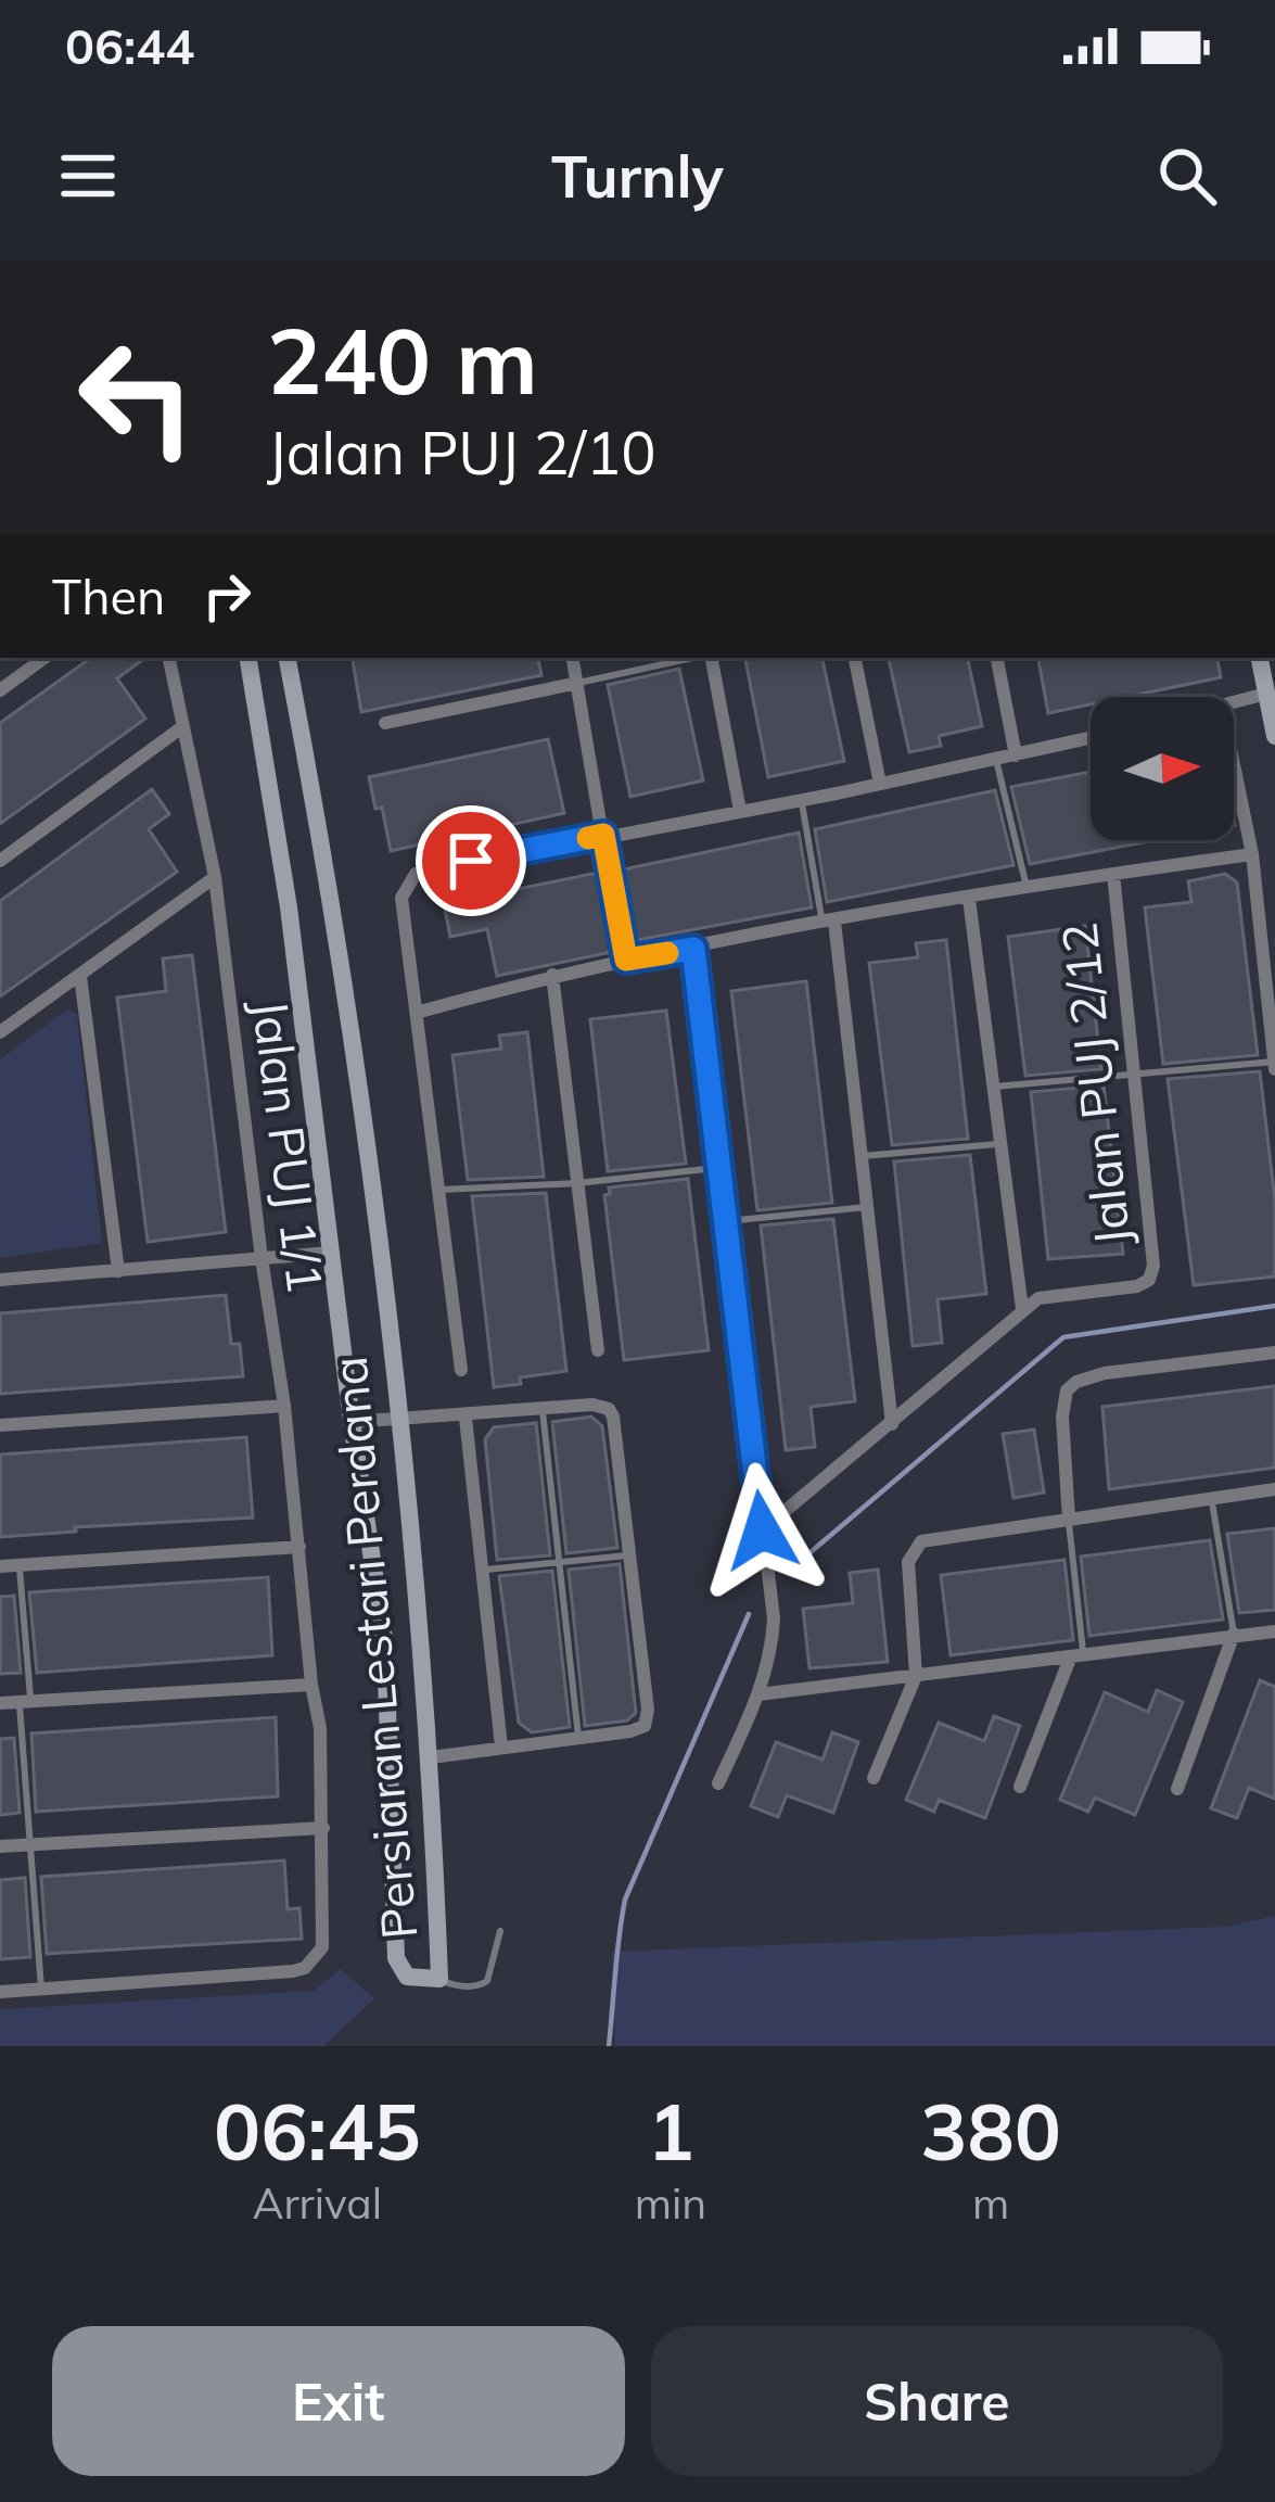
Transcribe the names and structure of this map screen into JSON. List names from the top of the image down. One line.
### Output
{"streets":{"main road":["Persiaran Lestari Perdana"],"street":["Jalan PUJ 2/12","Jalan PUJ 1/1"]},"north":"right","page":{"status":"06:44","header":"Turnly","turn":["240 m","Jalan PUJ 2/10"],"then":"Then","eta":["06:45","Arrival","1","min","380","m"],"buttons":["Exit","Share"]}}
